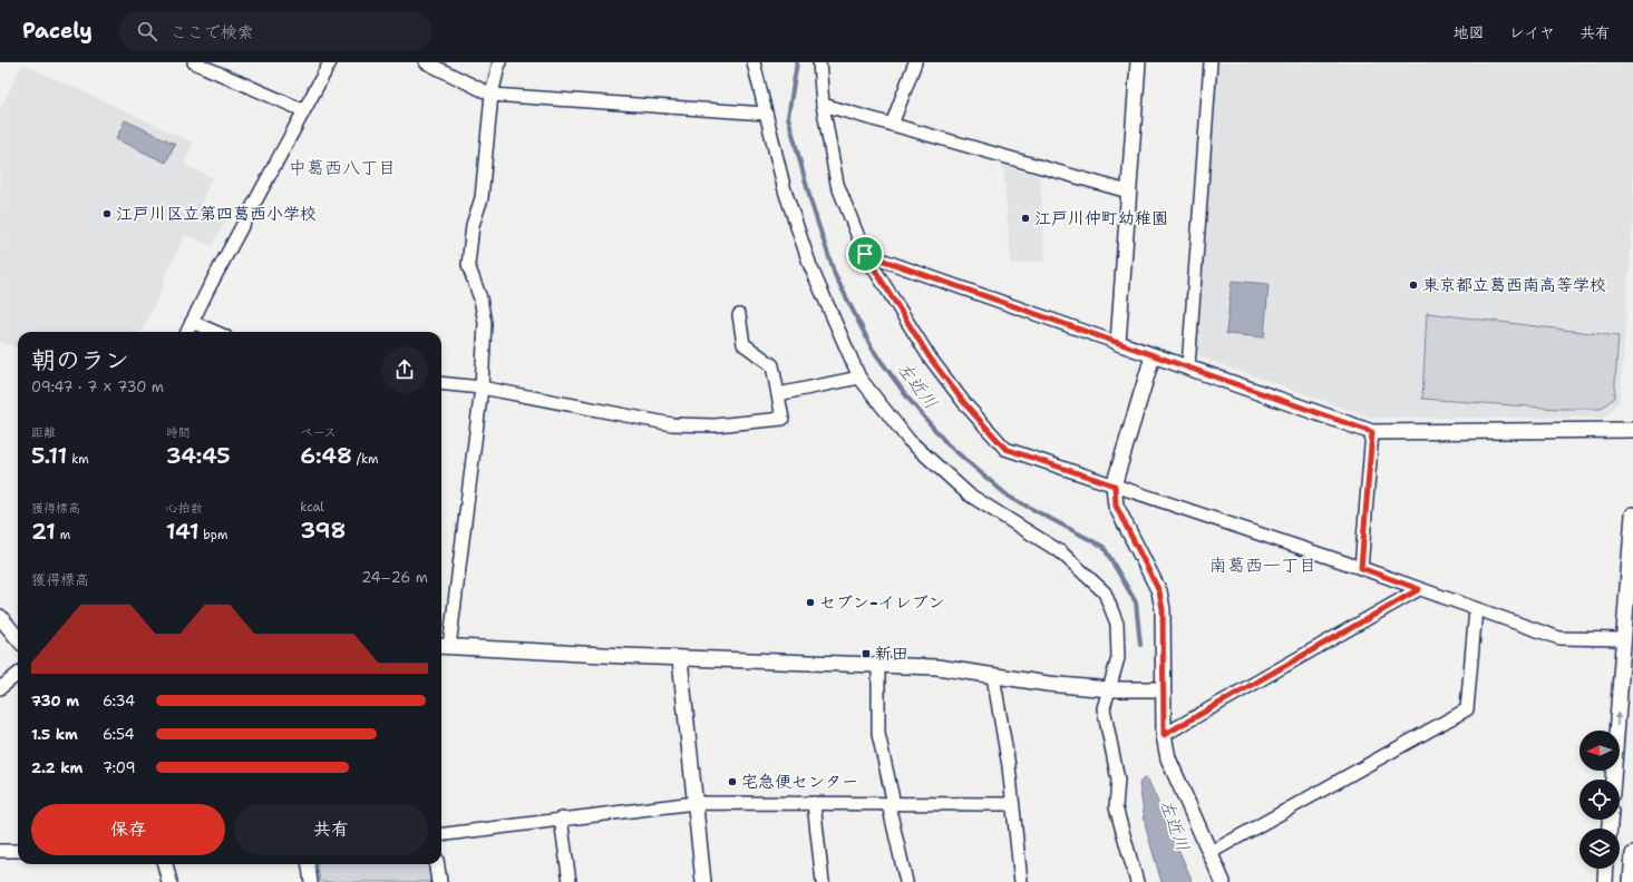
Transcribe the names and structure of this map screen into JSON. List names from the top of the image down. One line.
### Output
{"districts":["中葛西八丁目","南葛西一丁目"],"water":["左近川"],"places":{"other":["江戸川区立第四葛西小学校","江戸川仲町幼稚園","東京都立葛西南高等学校","セブン-イレブン","宅急便センター"],"transit":["新田"]},"north":"left","page":{"header":"Pacely","search":"ここで検索","nav":["地図","レイヤ","共有"],"heading":["朝のラン","09:47 · 7 × 730 m"],"stats":[["距離","5.11 km"],["時間","34:45"],["ペース","6:48 /km"],["獲得標高","21 m"],["心拍数","141 bpm"],["kcal","398"]],"chart":["獲得標高","24–26 m"],"list":[{"name":"730 m","note":"6:34"},{"name":"1.5 km","note":"6:54"},{"name":"2.2 km","note":"7:09"}],"buttons":["保存","共有"]}}
